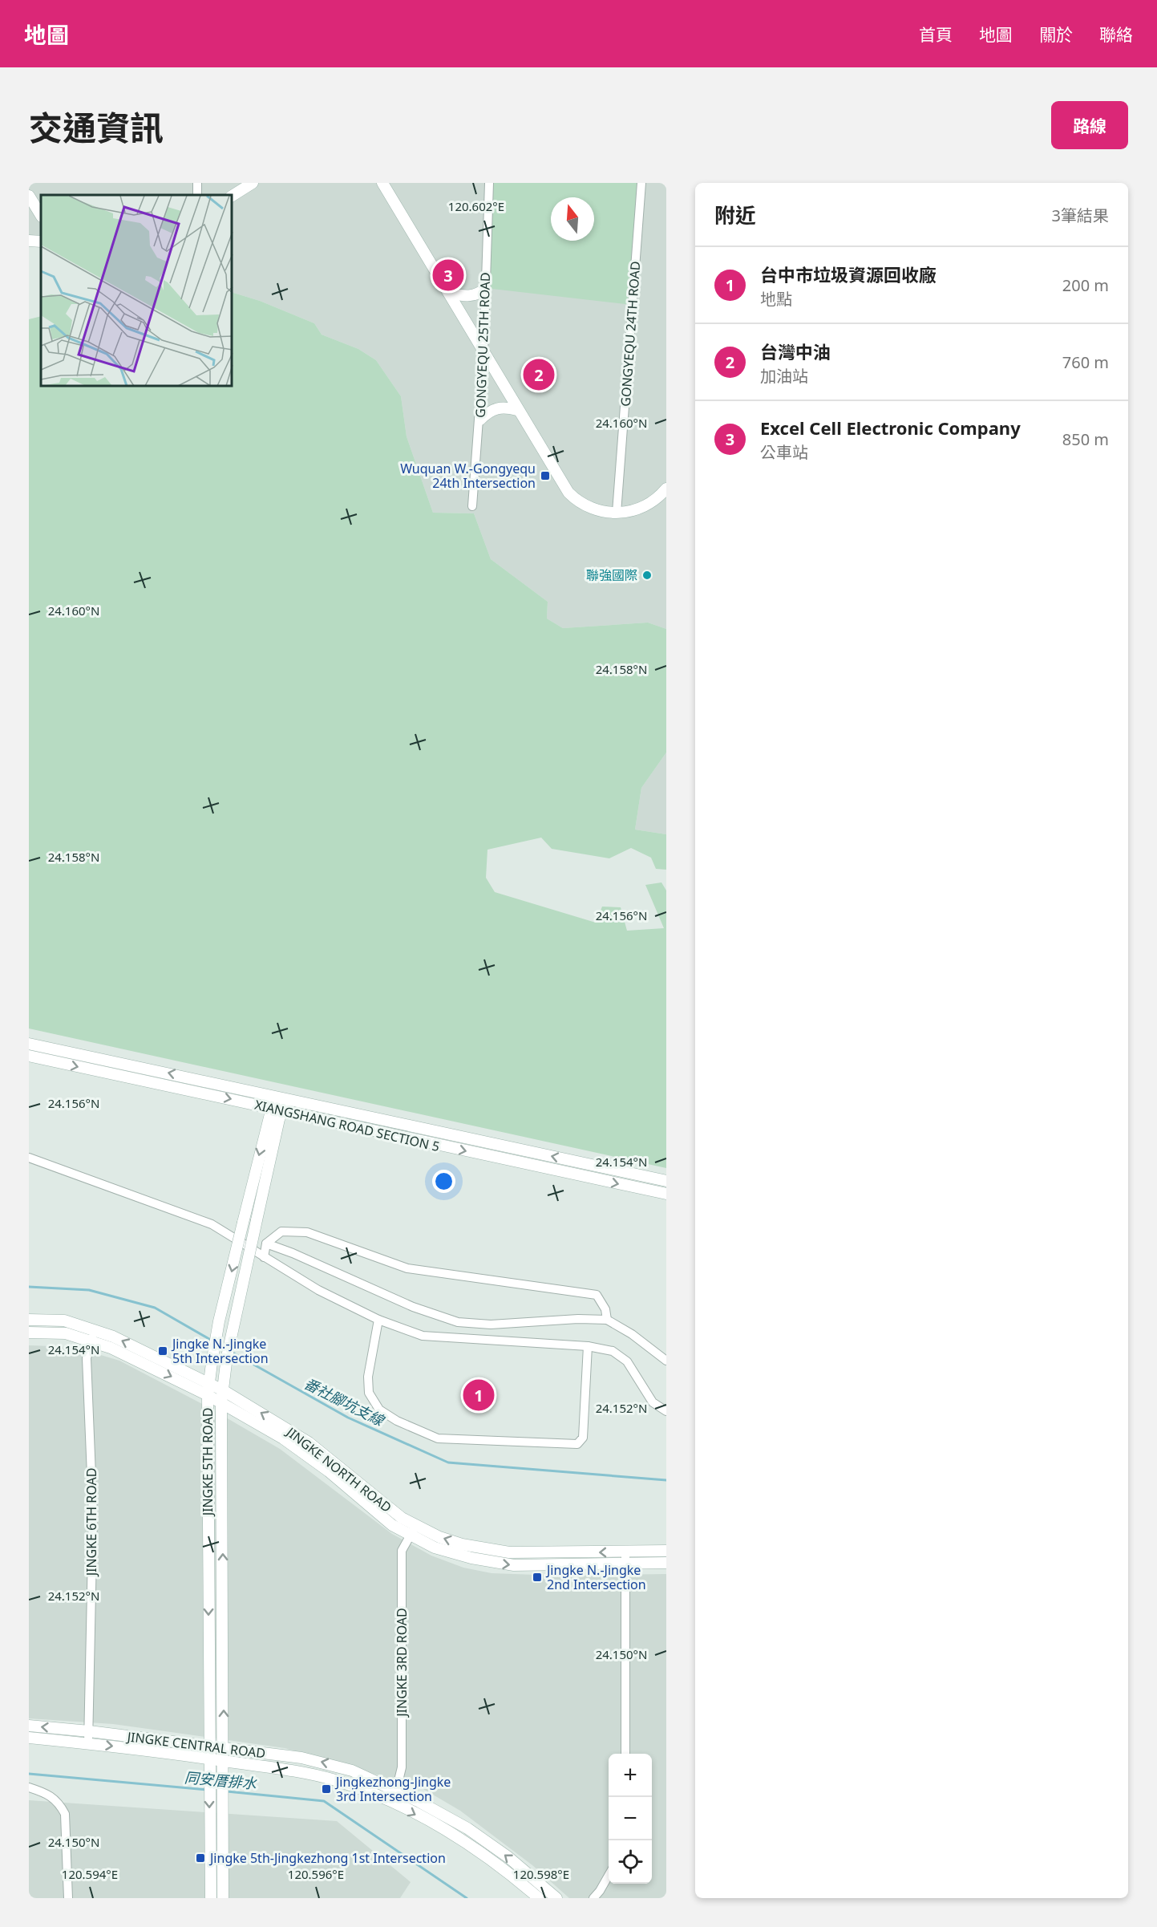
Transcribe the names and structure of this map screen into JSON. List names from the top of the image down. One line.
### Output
{"streets":{"street":["GONGYEQU 24TH ROAD","GONGYEQU 25TH ROAD","XIANGSHANG ROAD SECTION 5","JINGKE 5TH ROAD","JINGKE NORTH ROAD","JINGKE 6TH ROAD","JINGKE 3RD ROAD","JINGKE CENTRAL ROAD"]},"crossings":[["XIANGSHANG ROAD SECTION 5","JINGKE 5TH ROAD"],["JINGKE 5TH ROAD","JINGKE NORTH ROAD"],["JINGKE 5TH ROAD","JINGKE CENTRAL ROAD"],["JINGKE NORTH ROAD","JINGKE 6TH ROAD"],["JINGKE NORTH ROAD","JINGKE 3RD ROAD"],["JINGKE 6TH ROAD","JINGKE CENTRAL ROAD"],["JINGKE 3RD ROAD","JINGKE CENTRAL ROAD"]],"water":["番社腳坑支線","同安厝排水"],"places":{"transit":["Wuquan W.-Gongyequ 24th Intersection","Jingke N.-Jingke 5th Intersection","Jingke N.-Jingke 2nd Intersection","Jingkezhong-Jingke 3rd Intersection","Jingke 5th-Jingkezhong 1st Intersection"],"other":["聯強國際"]},"north":"top","page":{"header":"地圖","nav":["首頁","地圖","關於","聯絡"],"title":"交通資訊","buttons":"路線","heading":["附近","3筆結果"],"list":[{"mark":"1","name":"台中市垃圾資源回收廠","note":"地點","value":"200 m"},{"mark":"2","name":"台灣中油","note":"加油站","value":"760 m"},{"mark":"3","name":"Excel Cell Electronic Company","note":"公車站","value":"850 m"}],"pins":["3","2","1"],"map_buttons":["+","−"]},"coordinates":["120.602°E","24.160°N","24.158°N","24.156°N","24.154°N","24.152°N","24.150°N","120.594°E","120.596°E","120.598°E"]}
